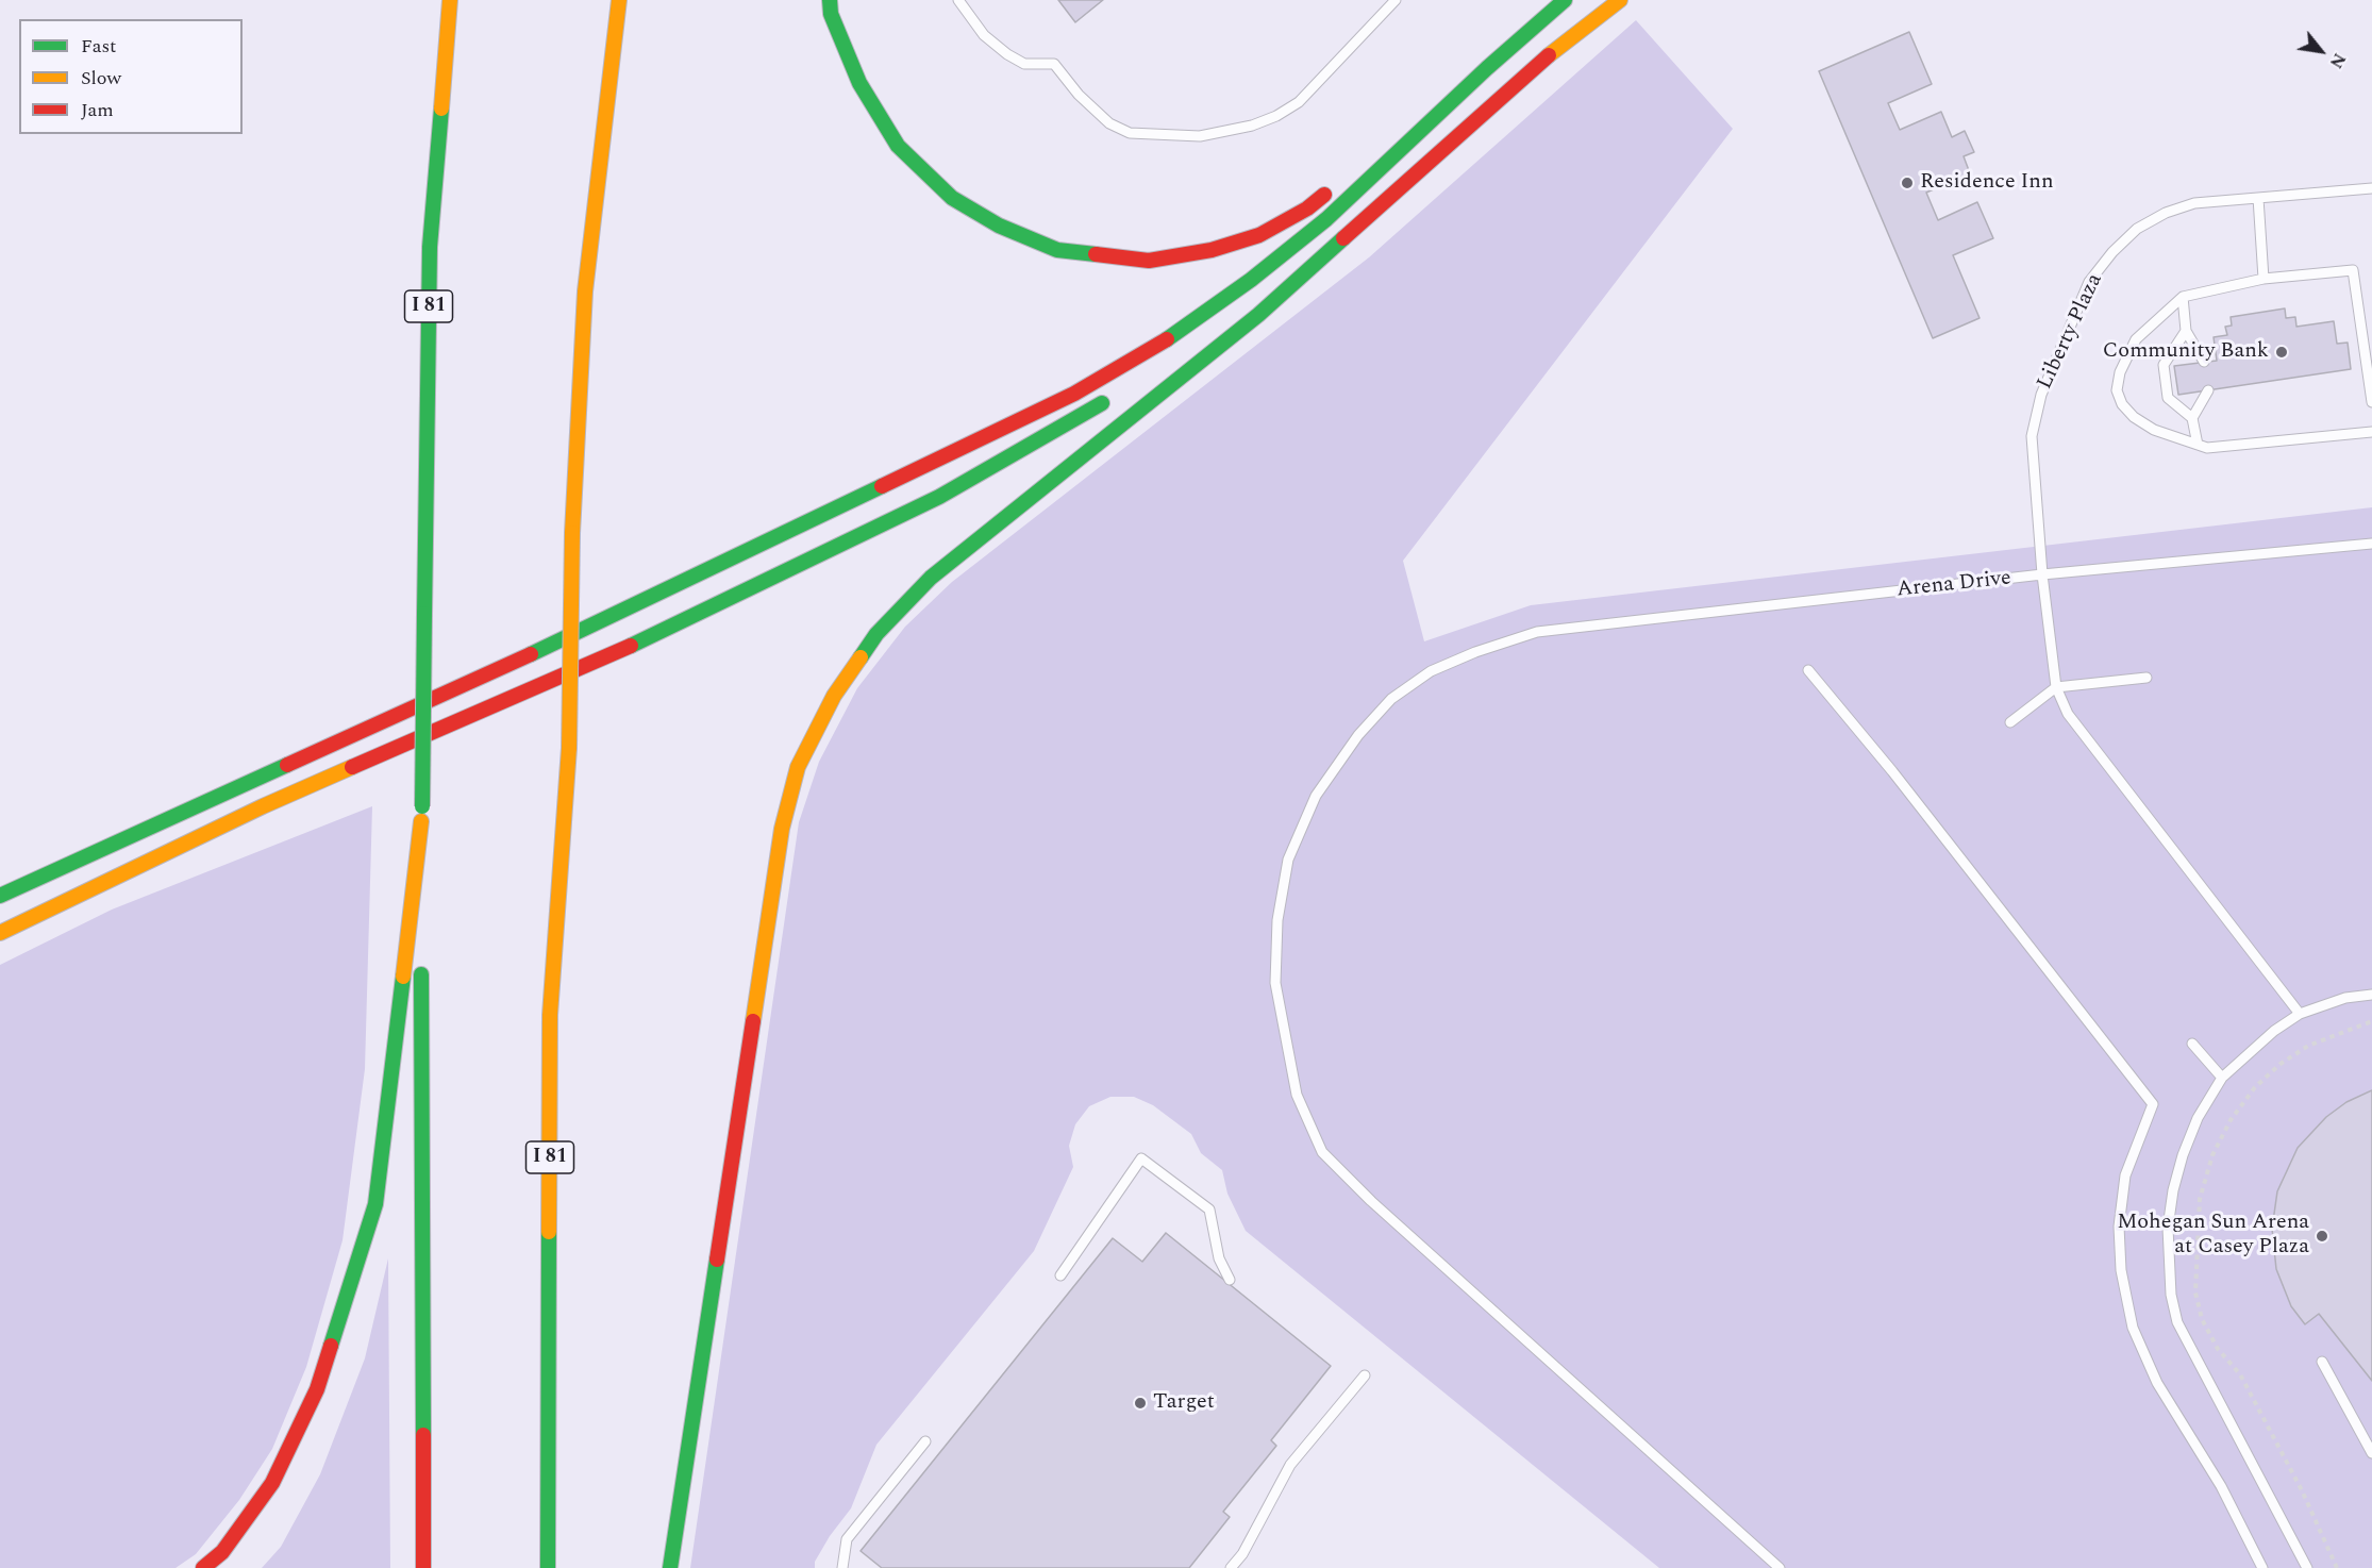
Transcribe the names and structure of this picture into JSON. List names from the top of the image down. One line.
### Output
{"streets":{"highway":["I 81"],"lane":["Liberty Plaza","Arena Drive"]},"crossings":[["Liberty Plaza","Arena Drive"]],"places":["Residence Inn","Community Bank","Mohegan Sun Arena at Casey Plaza","Target"],"legend":["Fast","Slow","Jam"],"north":"bottom right"}
